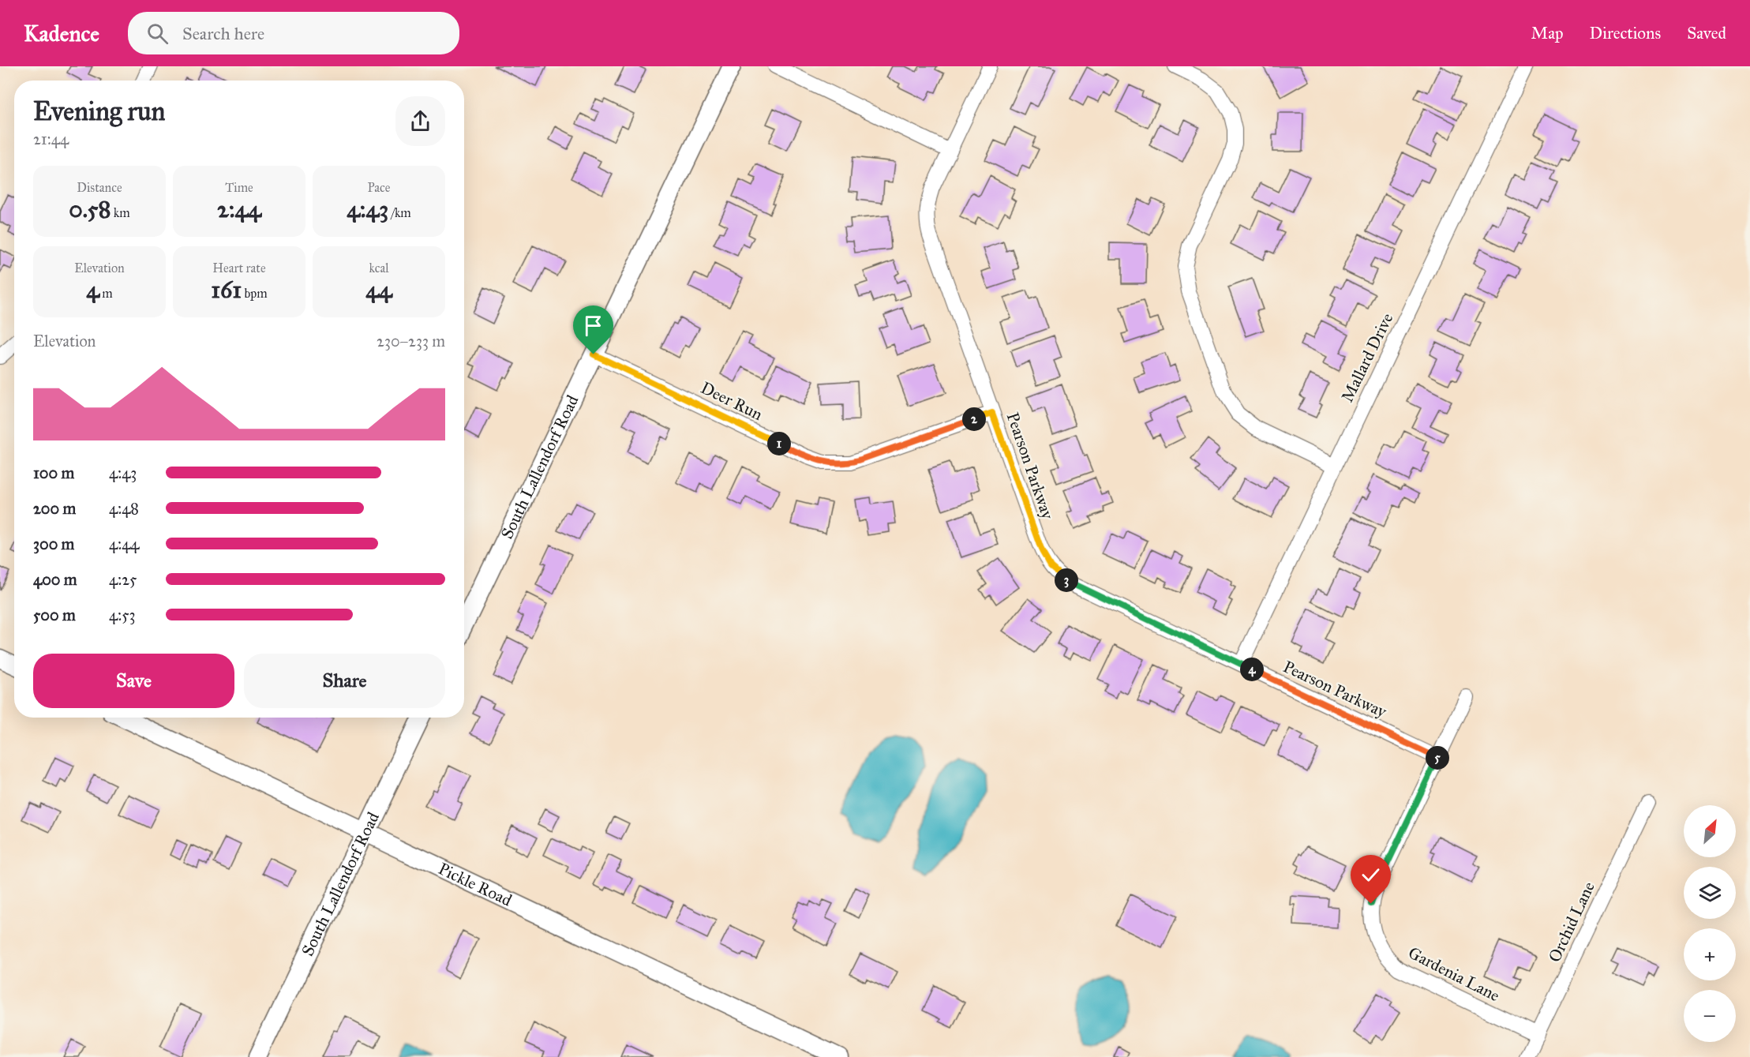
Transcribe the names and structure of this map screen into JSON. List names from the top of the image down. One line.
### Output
{"streets":{"street":["Mallard Drive","Deer Run","Pearson Parkway","South Lallendorf Road","Pickle Road","Orchid Lane","Gardenia Lane"]},"crossings":[["Mallard Drive","Pearson Parkway"],["Deer Run","Pearson Parkway"],["Deer Run","South Lallendorf Road"],["Pearson Parkway","Gardenia Lane"],["South Lallendorf Road","Pickle Road"],["Orchid Lane","Gardenia Lane"]],"north":"top right","page":{"header":"Kadence","search":"Search here","nav":["Map","Directions","Saved"],"heading":["Evening run","21:44"],"stats":[["Distance","0.58 km"],["Time","2:44"],["Pace","4:43 /km"],["Elevation","4 m"],["Heart rate","161 bpm"],["kcal","44"]],"chart":["Elevation","230–233 m"],"pins":["2","1","3","4","5"],"list":[{"name":"100 m","note":"4:43"},{"name":"200 m","note":"4:48"},{"name":"300 m","note":"4:44"},{"name":"400 m","note":"4:25"},{"name":"500 m","note":"4:53"}],"buttons":["Save","Share"],"map_buttons":["+","−"]}}
